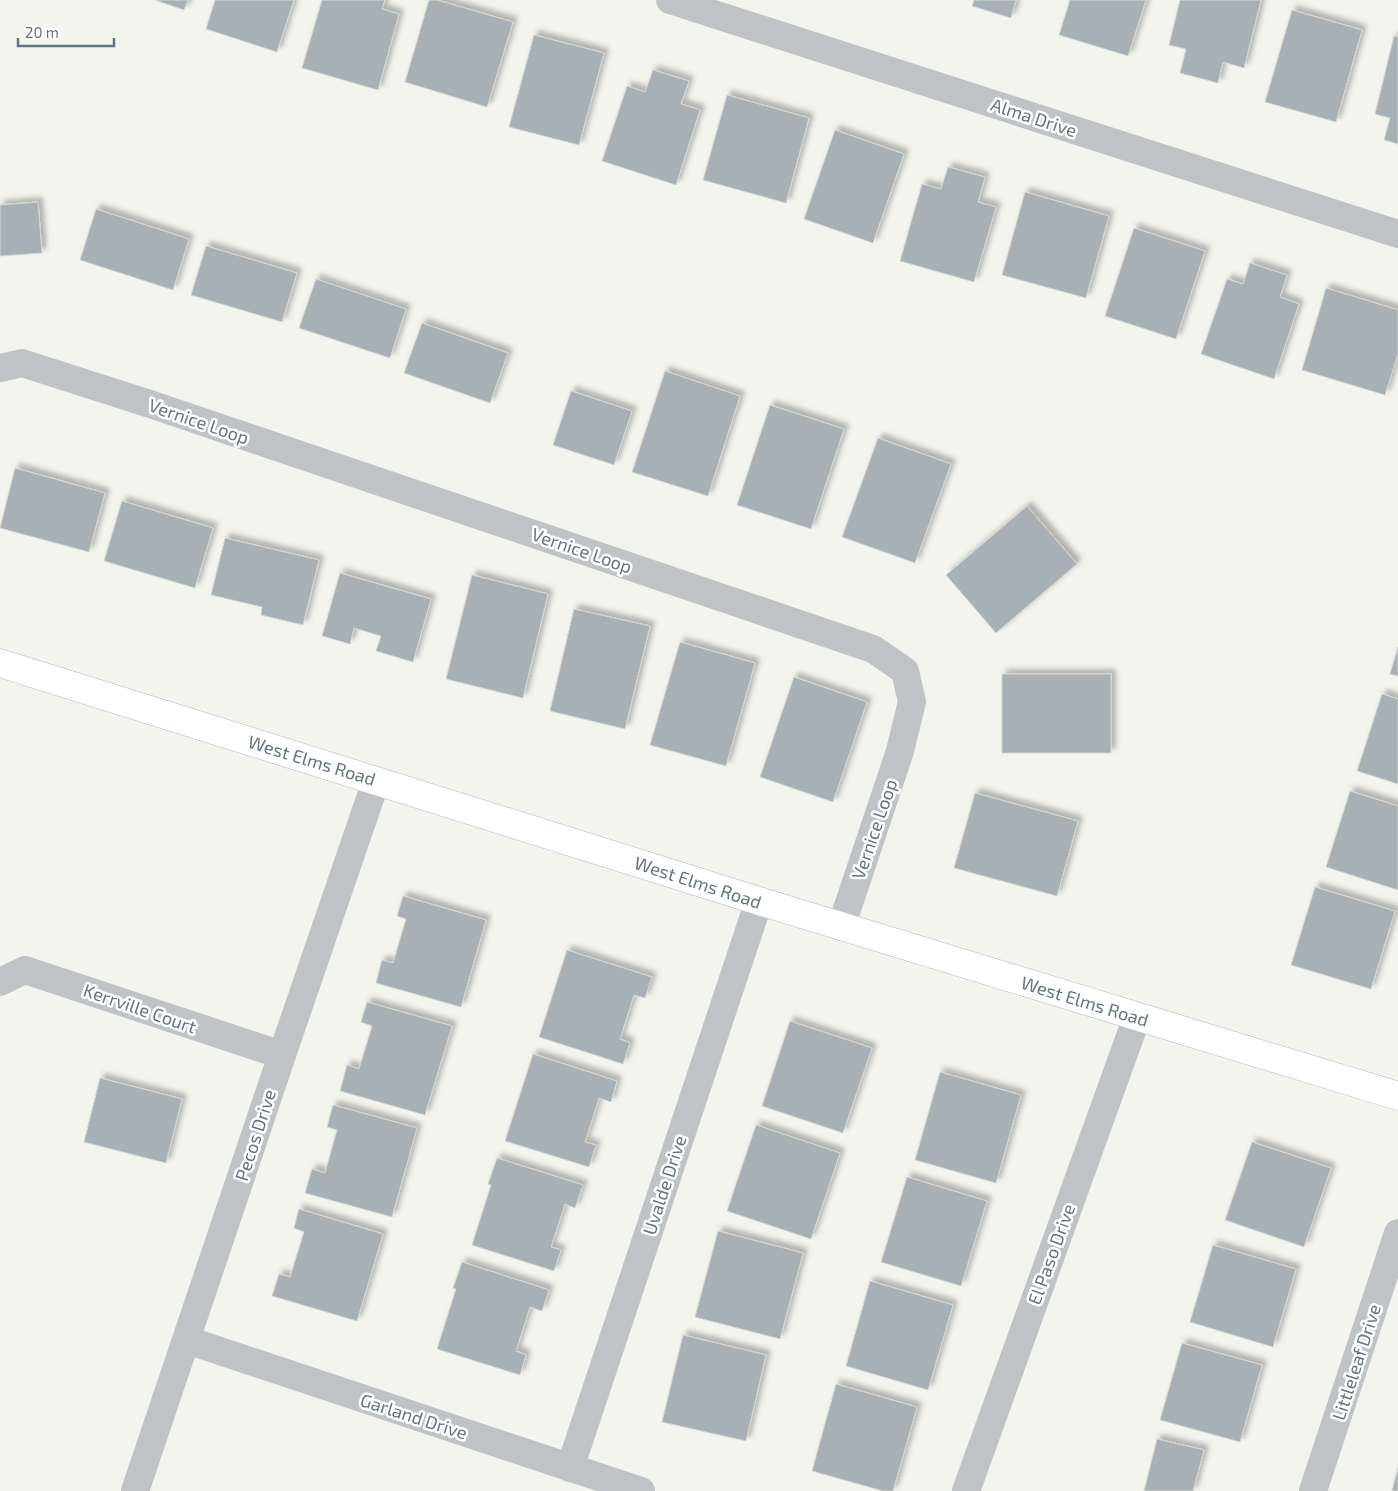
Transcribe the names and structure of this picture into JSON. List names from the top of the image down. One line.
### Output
{"streets":{"main road":["West Elms Road"],"street":["Alma Drive","Vernice Loop","Kerrville Court","Pecos Drive","Uvalde Drive","El Paso Drive","Littleleaf Drive","Garland Drive"]},"crossings":[["Vernice Loop","West Elms Road"],["West Elms Road","Pecos Drive"],["West Elms Road","Uvalde Drive"],["West Elms Road","El Paso Drive"],["Kerrville Court","Pecos Drive"],["Pecos Drive","Garland Drive"],["Uvalde Drive","Garland Drive"]],"scale_bar":"20 m"}
